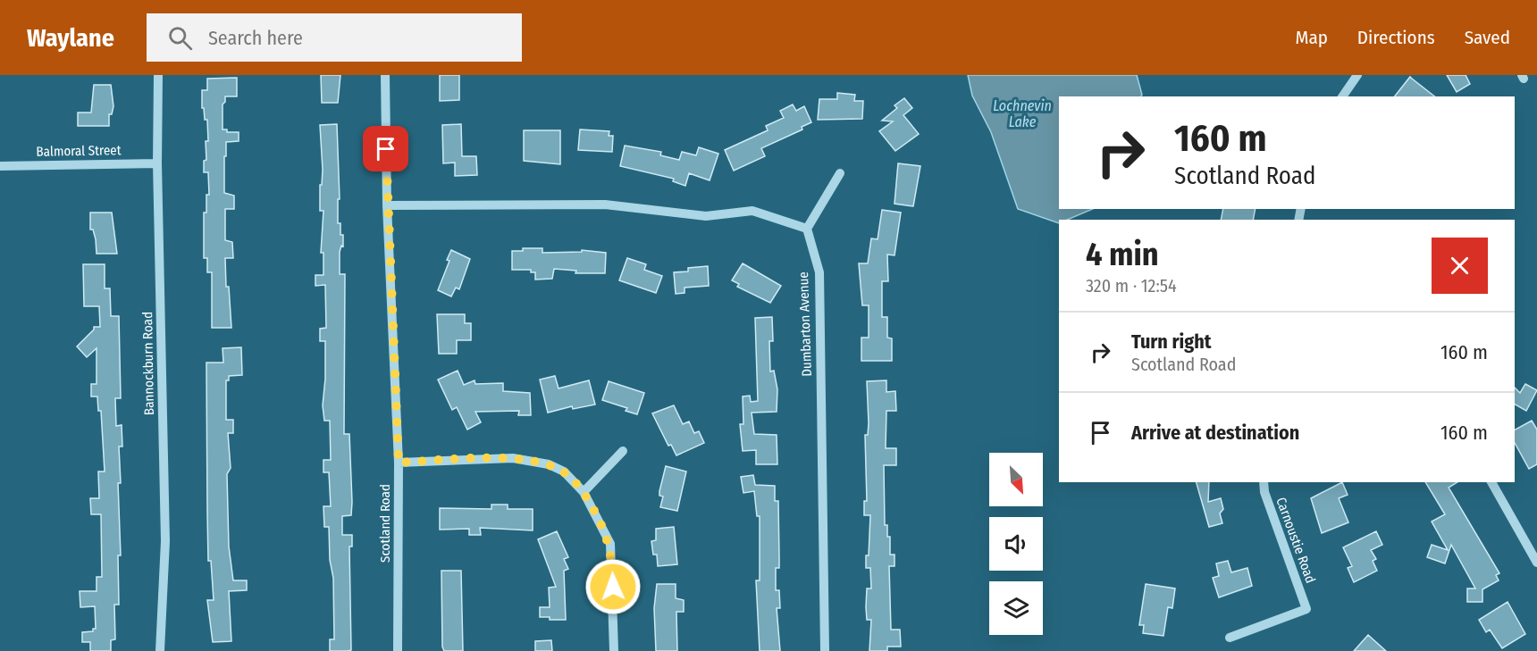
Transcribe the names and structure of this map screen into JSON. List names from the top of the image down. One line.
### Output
{"streets":{"street":["Balmoral Street","Dumbarton Avenue","Bannockburn Road","Scotland Road","Carnoustie Road"]},"crossings":[["Balmoral Street","Bannockburn Road"]],"water":["Lochnevin Lake"],"north":"bottom right","page":{"header":"Waylane","search":"Search here","nav":["Map","Directions","Saved"],"turn":["160 m","Scotland Road"],"heading":["4 min","320 m · 12:54"],"list":[{"name":"Turn right","note":"Scotland Road","value":"160 m"},{"name":"Arrive at destination","value":"160 m"}]}}
